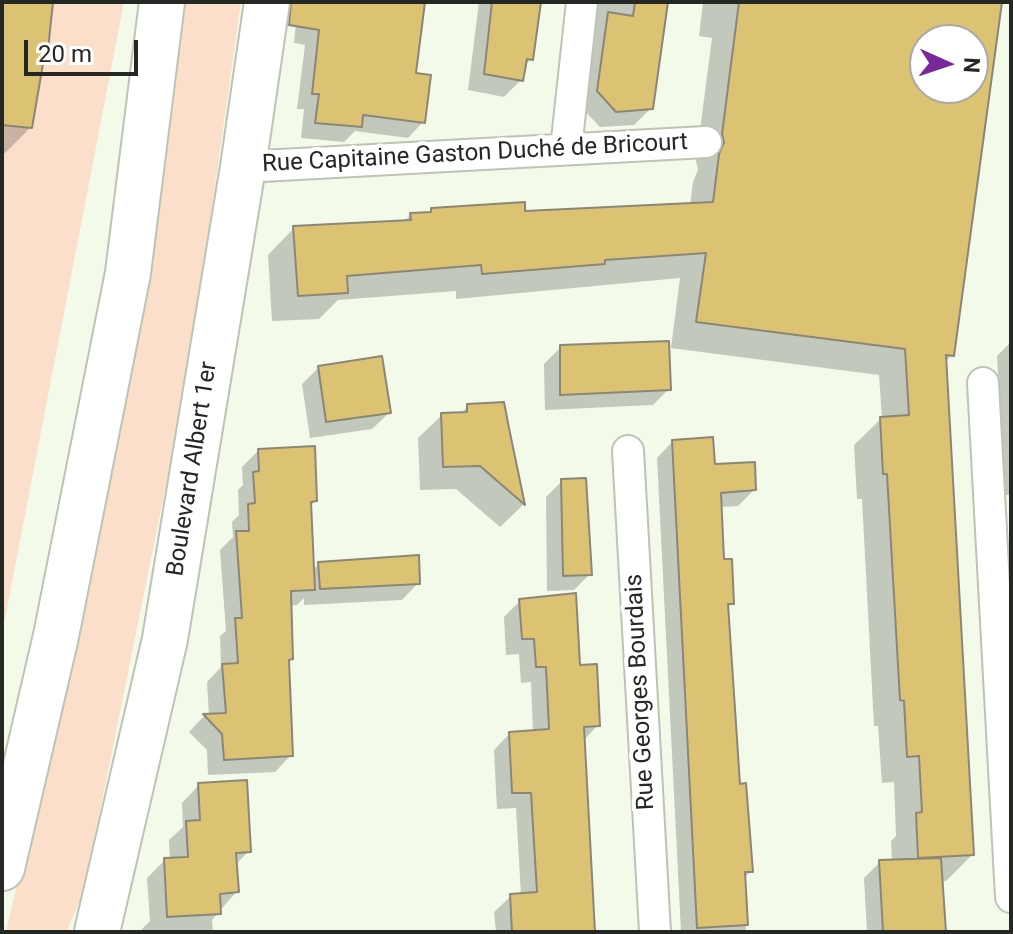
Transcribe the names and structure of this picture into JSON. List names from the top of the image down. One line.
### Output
{"streets":{"main road":["Boulevard Albert 1er"],"street":["Rue Capitaine Gaston Duché de Bricourt","Rue Georges Bourdais"]},"crossings":[["Rue Capitaine Gaston Duché de Bricourt","Boulevard Albert 1er"]],"scale_bar":"20 m","north":"right"}
